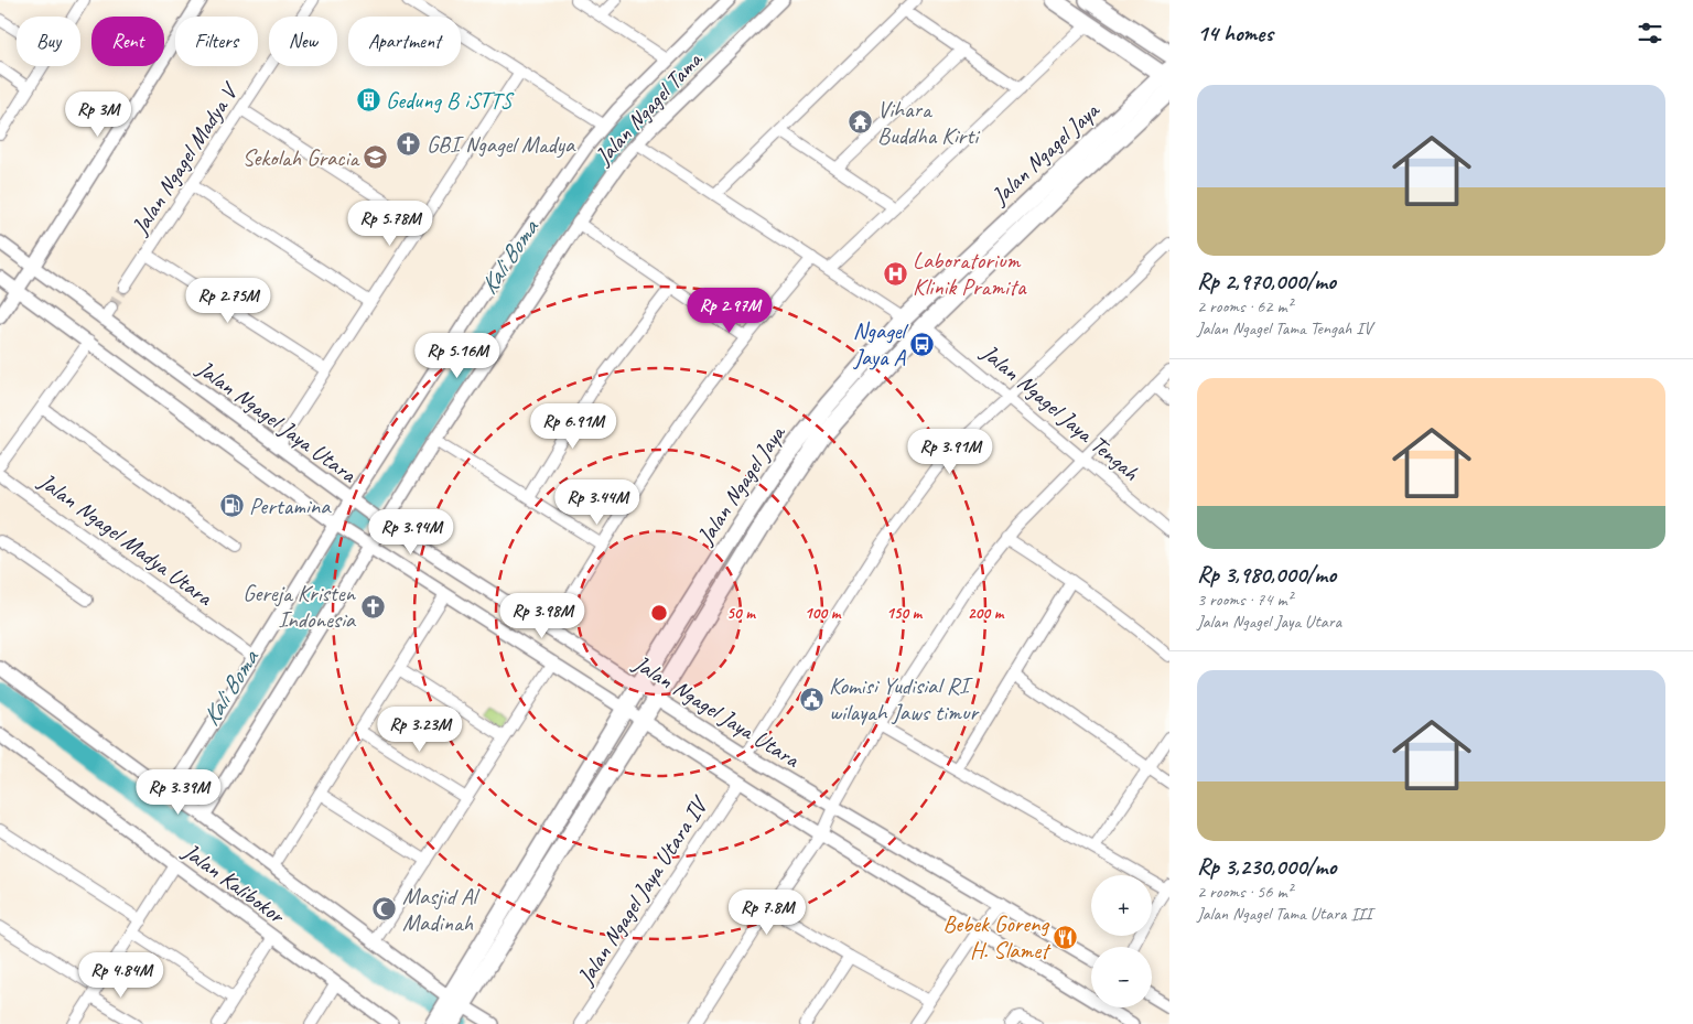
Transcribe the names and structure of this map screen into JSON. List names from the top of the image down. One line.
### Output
{"streets":{"main road":["Jalan Ngagel Jaya"],"street":["Jalan Ngagel Tama","Jalan Ngagel Madya V","Jalan Ngagel Jaya Tengah","Jalan Ngagel Jaya Utara","Jalan Ngagel Madya Utara","Jalan Kalibokor","Jalan Ngagel Jaya Utara IV"]},"crossings":[["Jalan Ngagel Tama","Jalan Ngagel Jaya Utara"],["Jalan Ngagel Tama","Jalan Ngagel Madya Utara"],["Jalan Ngagel Jaya","Jalan Ngagel Jaya Tengah"],["Jalan Ngagel Jaya","Jalan Ngagel Jaya Utara"],["Jalan Ngagel Jaya Utara","Jalan Ngagel Jaya Utara IV"]],"water":["Kali Boma"],"places":{"building":["Gedung B iSTTS"],"temple":["Vihara Buddha Kirti"],"church":["GBI Ngagel Madya","Gereja Kristen Indonesia"],"school or university":["Sekolah Gracia"],"hospital":["Laboratorium Klinik Pramita"],"bus stop":["Ngagel Jaya A"],"fuel station":["Pertamina"],"public building":["Komisi Yudisial RI wilayah Jaws timur"],"mosque":["Masjid Al Madinah"],"restaurant":["Bebek Goreng H. Slamet"]},"page":{"heading":"14 homes","chip":["Buy","Rent","Filters","New","Apartment"],"list":[{"name":"Rp 2,970,000/mo","note":"2 rooms · 62 m² · Jalan Ngagel Tama Tengah IV"},{"name":"Rp 3,980,000/mo","note":"3 rooms · 74 m² · Jalan Ngagel Jaya Utara"},{"name":"Rp 3,230,000/mo","note":"2 rooms · 56 m² · Jalan Ngagel Tama Utara III"}],"price":["Rp 3M","Rp 5.78M","Rp 2.75M","Rp 2.97M","Rp 5.16M","Rp 6.91M","Rp 3.91M","Rp 3.44M","Rp 3.94M","Rp 3.98M","Rp 3.23M","Rp 3.39M","Rp 7.8M","Rp 4.84M"],"map_buttons":["+","−"]},"rings":["50 m","100 m","150 m","200 m"]}
